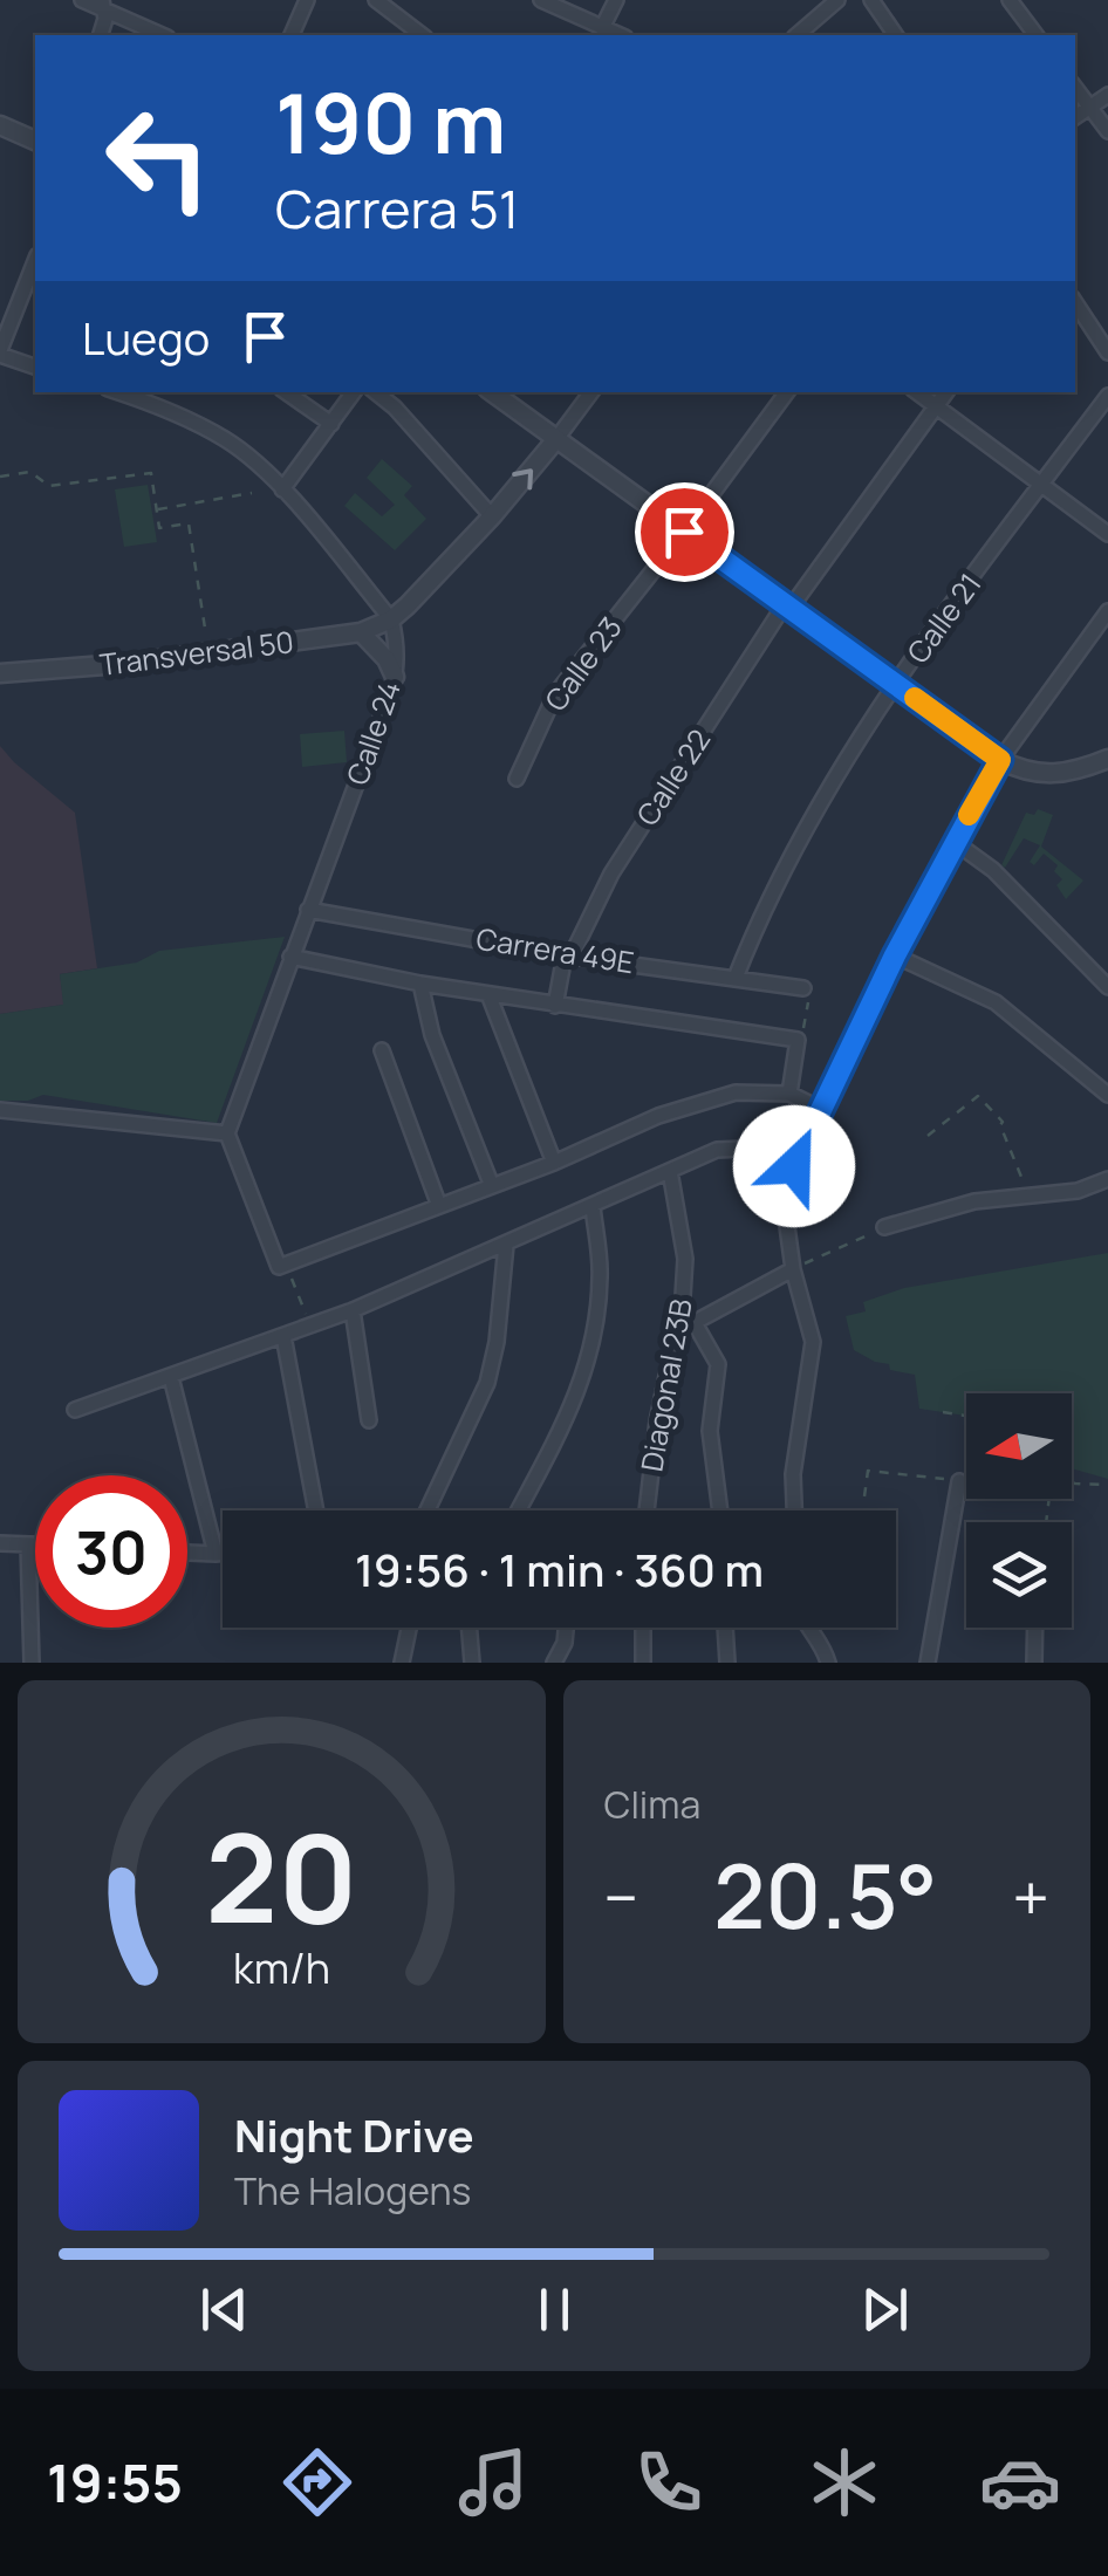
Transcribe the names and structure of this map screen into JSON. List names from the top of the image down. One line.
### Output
{"streets":{"street":["Calle 21","Transversal 50","Calle 23","Calle 24","Calle 22","Carrera 49E","Diagonal 23B"]},"crossings":[["Calle 21","Carrera 49E"],["Transversal 50","Calle 24"],["Calle 24","Carrera 49E"],["Calle 22","Carrera 49E"]],"north":"left","page":{"turn":["190 m","Carrera 51"],"then":"Luego","limit":"30","trip":"19:56 · 1 min · 360 m","tile":"Clima","heat":["−","20.5°","+"],"song":["Night Drive","The Halogens"],"tabs":"19:55","gauge":["20","km/h"]}}
